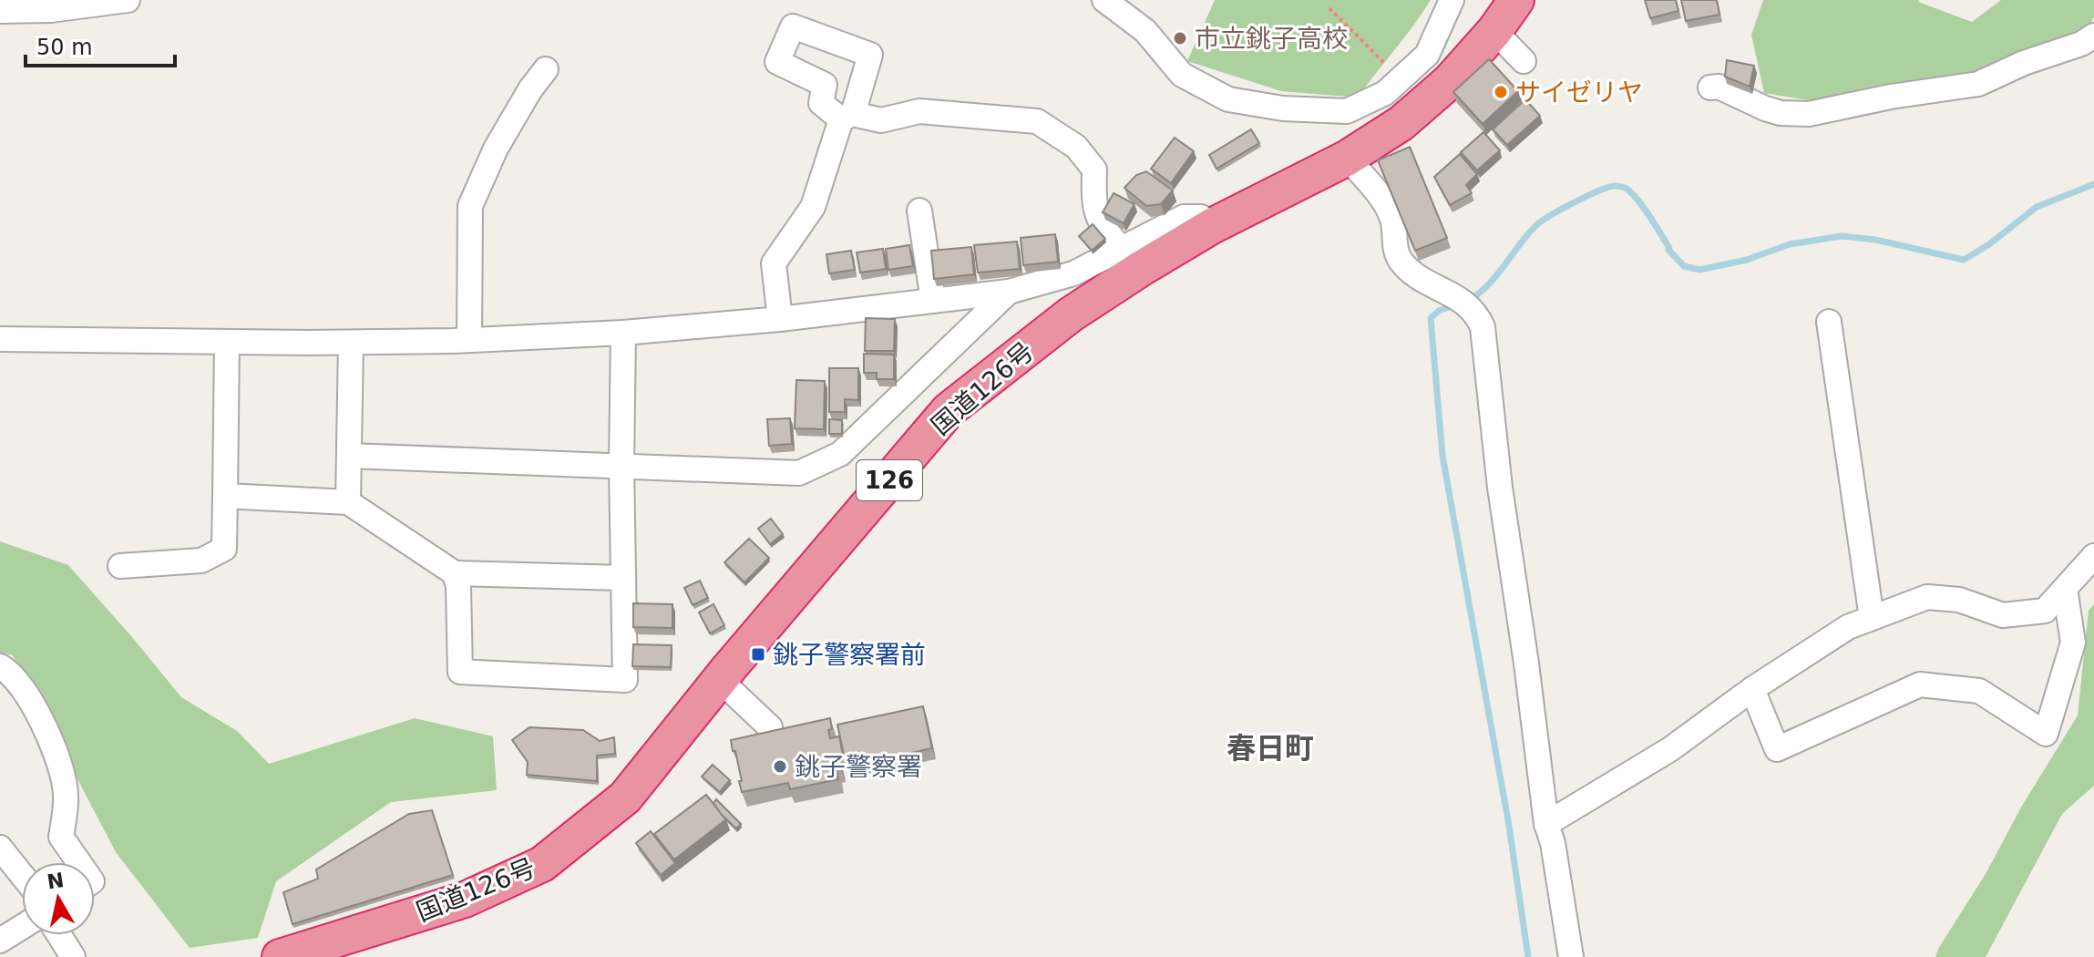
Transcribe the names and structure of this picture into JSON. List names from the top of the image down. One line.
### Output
{"streets":{"highway":["国道126号","126"]},"districts":["春日町"],"places":{"other":["市立銚子高校","サイゼリヤ","銚子警察署"],"transit":["銚子警察署前"]},"scale_bar":"50 m","north":"top"}
